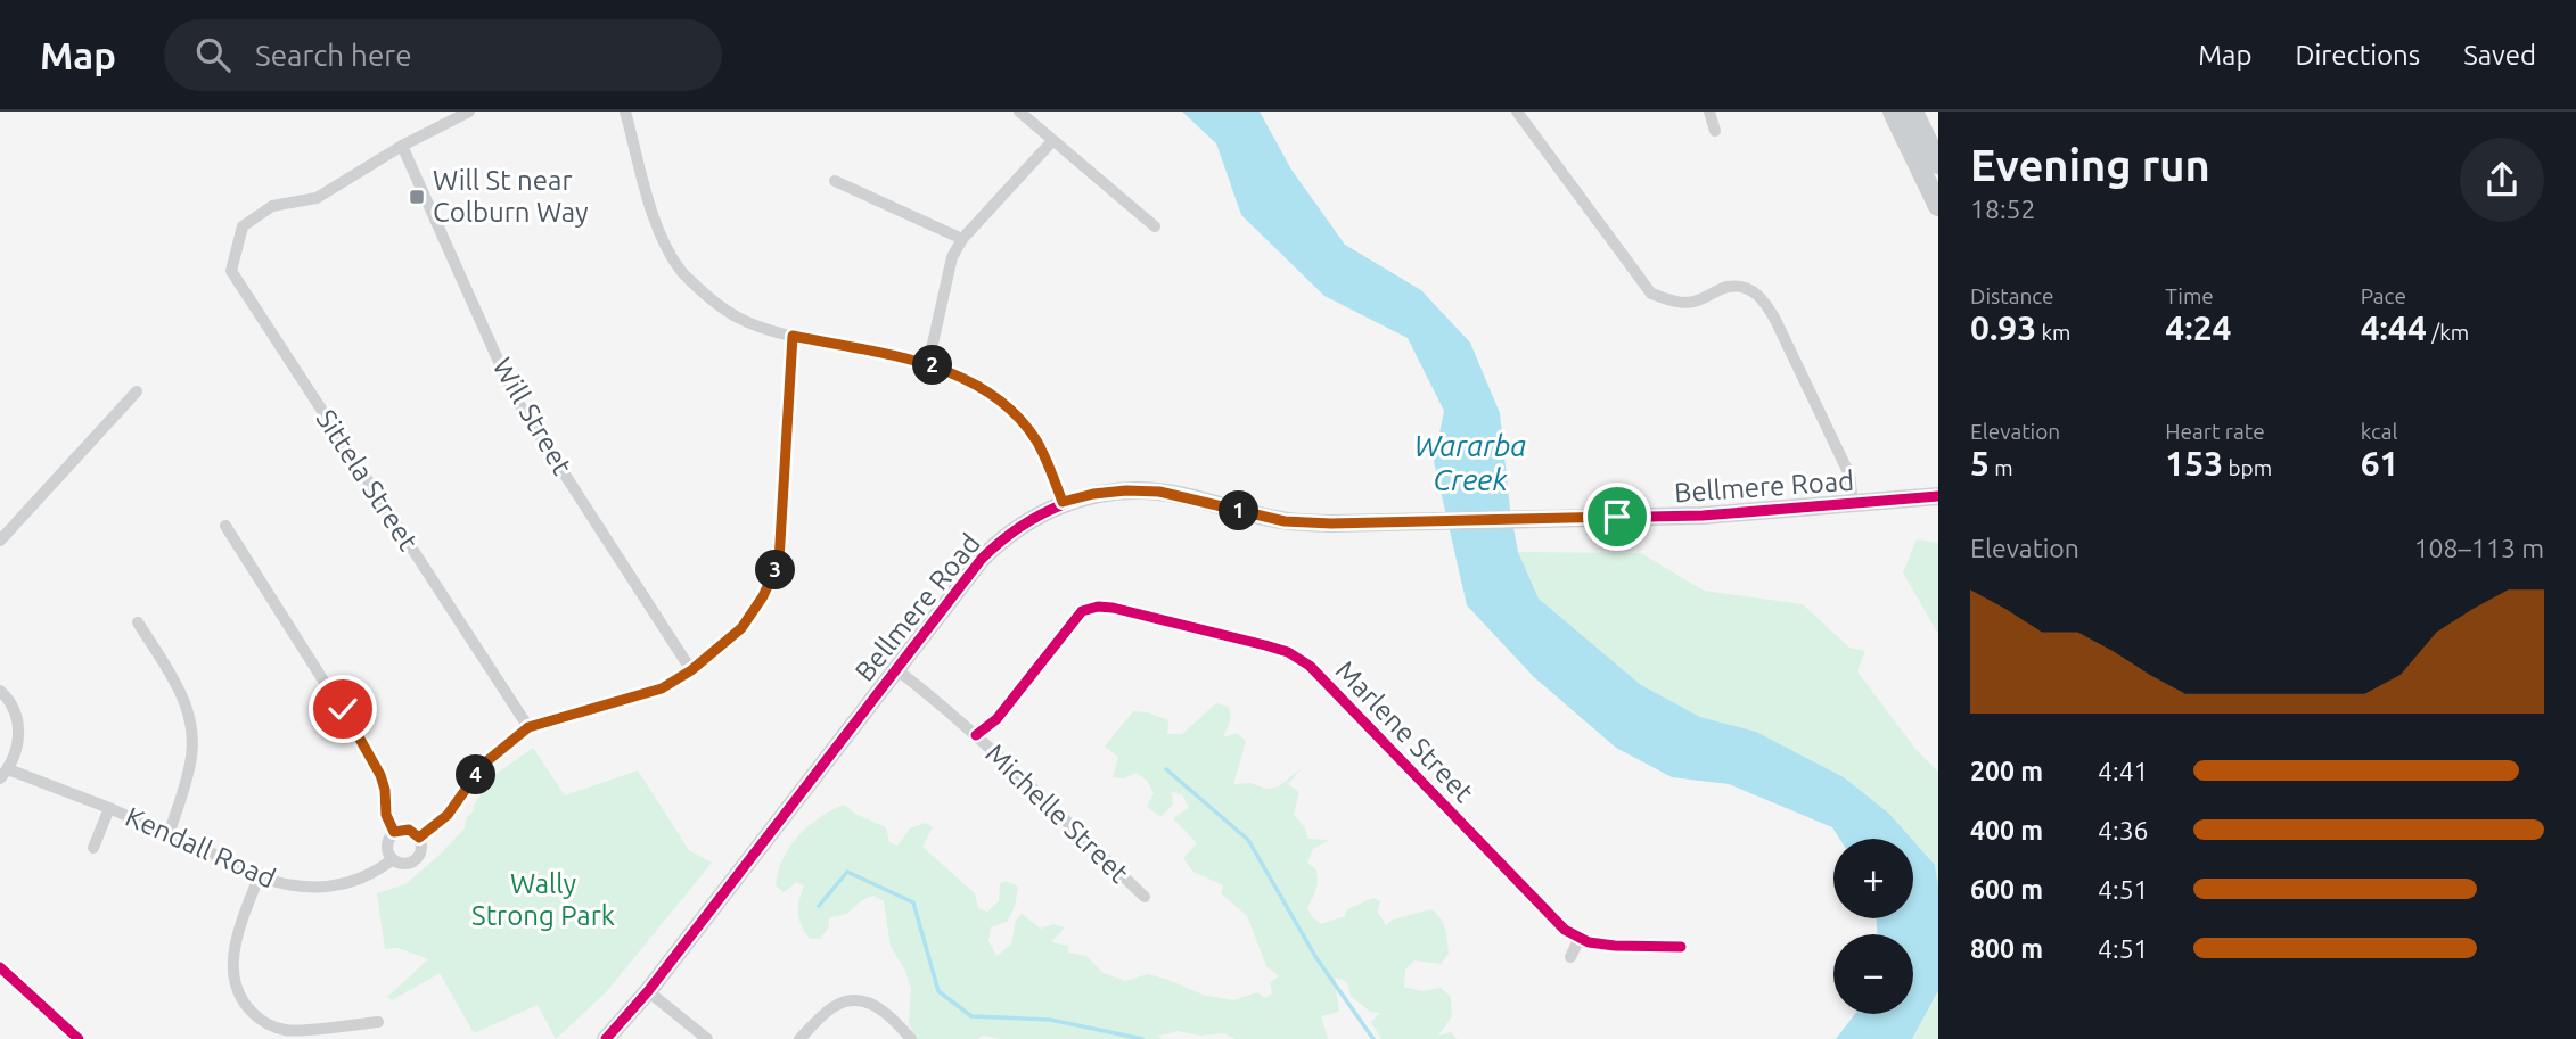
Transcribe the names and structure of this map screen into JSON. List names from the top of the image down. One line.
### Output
{"streets":{"main road":["Bellmere Road"],"street":["Will Street","Sittela Street","Marlene Street","Michelle Street","Kendall Road"]},"crossings":[["Will Street","Sittela Street"],["Bellmere Road","Michelle Street"],["Marlene Street","Michelle Street"]],"water":["Wararba Creek"],"parks":["Wally Strong Park"],"places":{"transit":["Will St near Colburn Way"]},"page":{"header":"Map","search":"Search here","nav":["Map","Directions","Saved"],"heading":["Evening run","18:52"],"stats":[["Distance","0.93 km"],["Time","4:24"],["Pace","4:44 /km"],["Elevation","5 m"],["Heart rate","153 bpm"],["kcal","61"]],"pins":["2","1","3","4"],"chart":["Elevation","108–113 m"],"list":[{"name":"200 m","note":"4:41"},{"name":"400 m","note":"4:36"},{"name":"600 m","note":"4:51"},{"name":"800 m","note":"4:51"}],"map_buttons":["+","−"]}}
